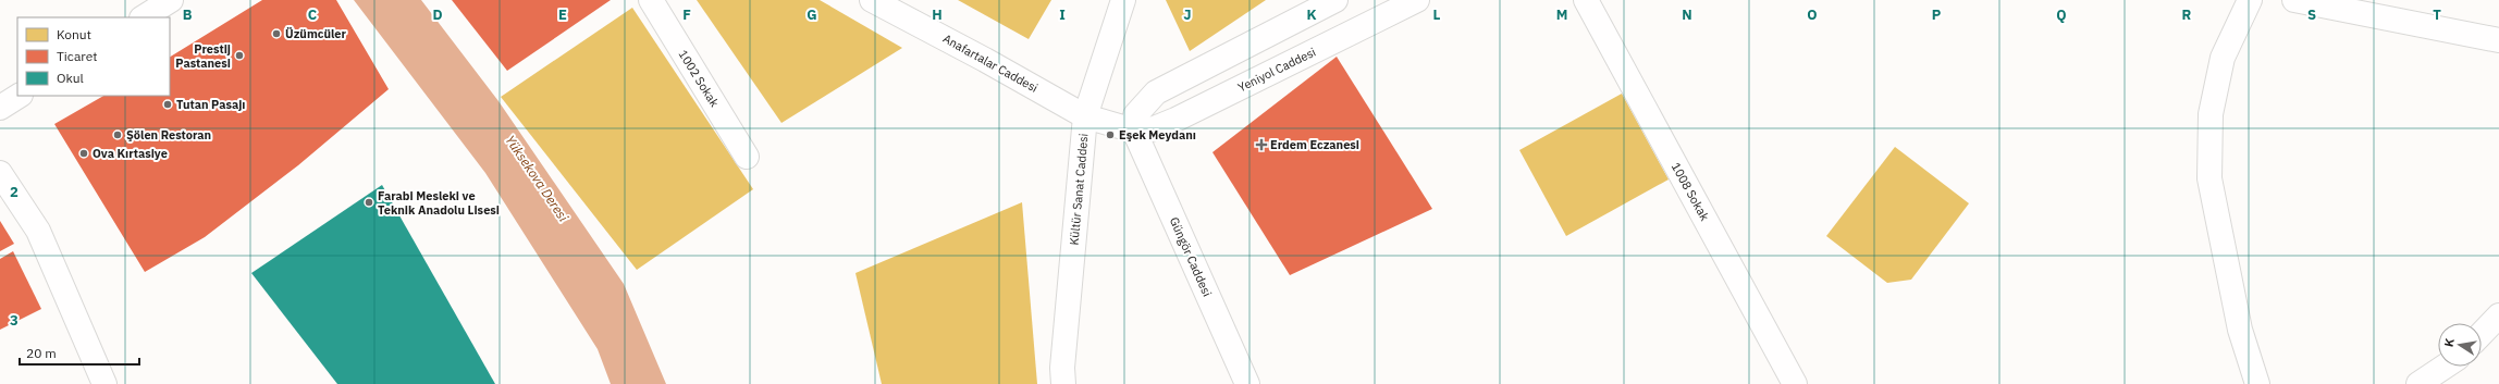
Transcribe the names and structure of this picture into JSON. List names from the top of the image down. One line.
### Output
{"streets":{"street":["Anafartalar Caddesi","Yeniyol Caddesi","1002 Sokak","Kültür Sanat Caddesi","1008 Sokak","Güngör Caddesi"]},"crossings":[["Anafartalar Caddesi","Yeniyol Caddesi"],["Anafartalar Caddesi","Kültür Sanat Caddesi"],["Yeniyol Caddesi","Kültür Sanat Caddesi"],["Yeniyol Caddesi","Güngör Caddesi"]],"water":["Yüksekova Deresi"],"places":{"other":["Üzümcüler","Prestij Pastanesi","Tutan Pasajı","Şölen Restoran","Eşek Meydanı","Ova Kırtasiye","Farabi Mesleki ve Teknik Anadolu Lisesi"],"health":["Erdem Eczanesi"]},"legend":["Konut","Ticaret","Okul"],"scale_bar":"20 m","north":"left","grid":{"columns":["B","C","D","E","F","G","H","I","J","K","L","M","N","O","P","Q","R","S","T"],"rows":["2","3"]}}
